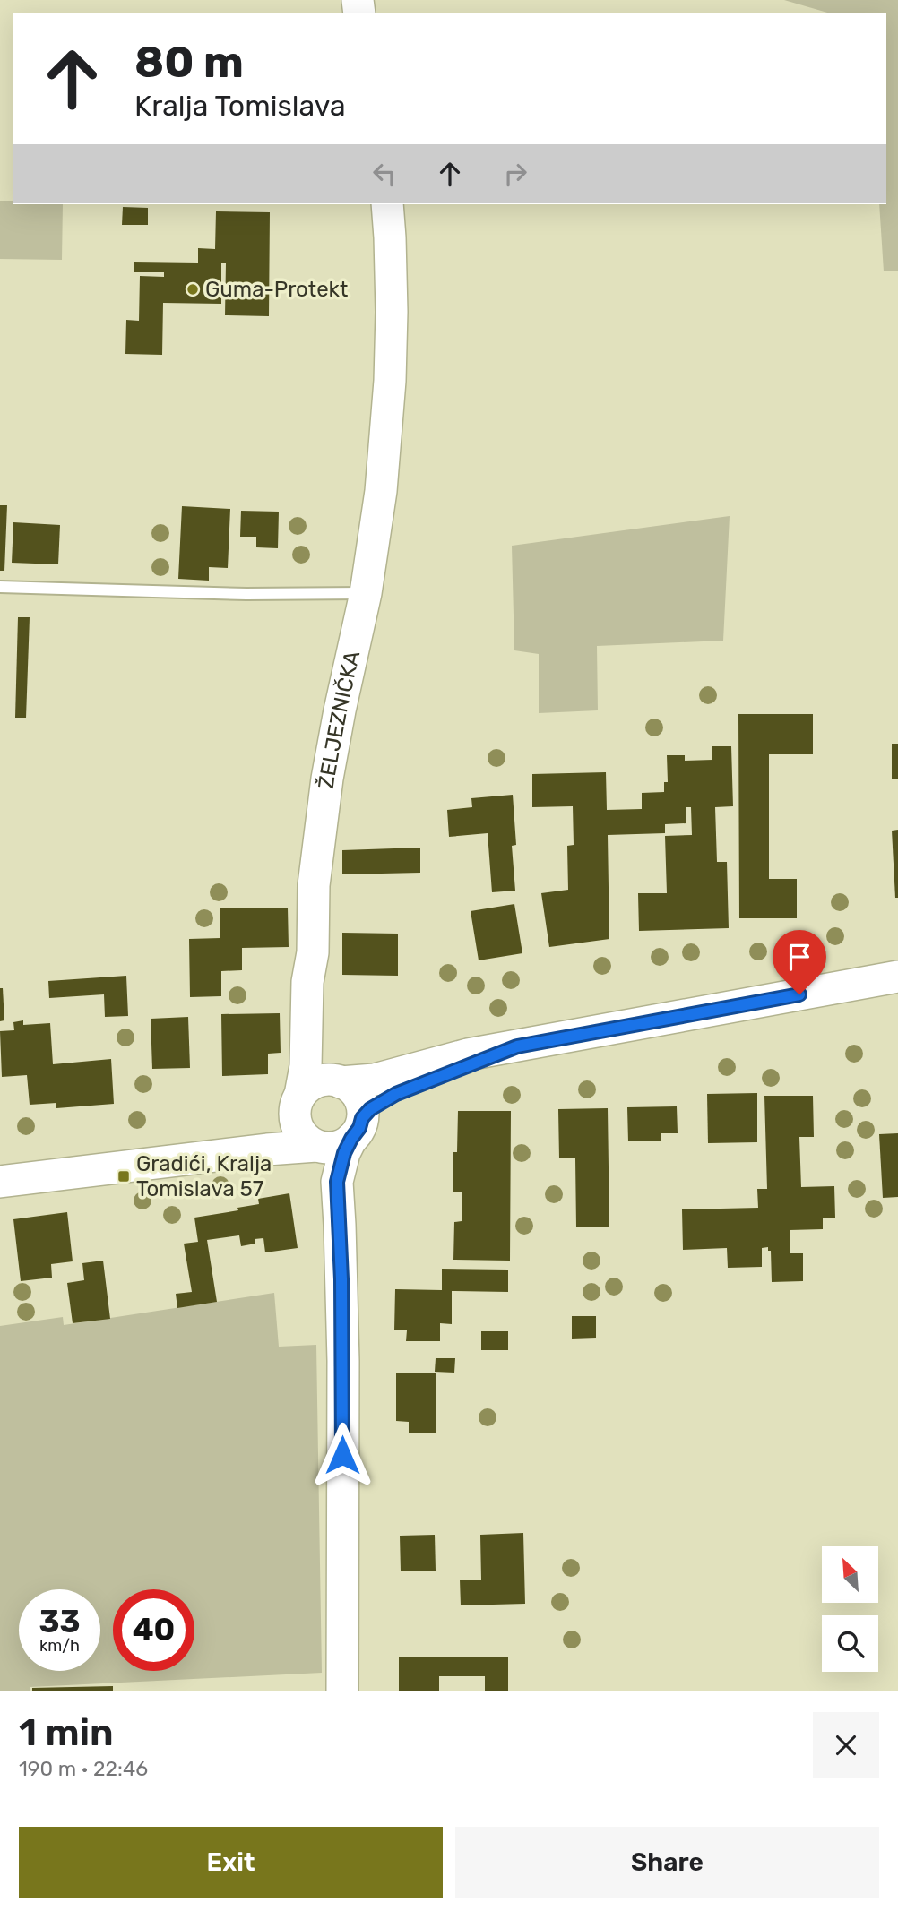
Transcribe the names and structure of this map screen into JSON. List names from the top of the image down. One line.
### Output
{"streets":{"street":["ŽELJEZNIČKA"]},"places":{"other":["Guma-Protekt"],"transit":["Gradići, Kralja Tomislava 57"]},"north":"top left","page":{"turn":["80 m","Kralja Tomislava"],"speed":"33 km/h","limit":"40","heading":["1 min","190 m · 22:46"],"buttons":["Exit","Share"]}}
